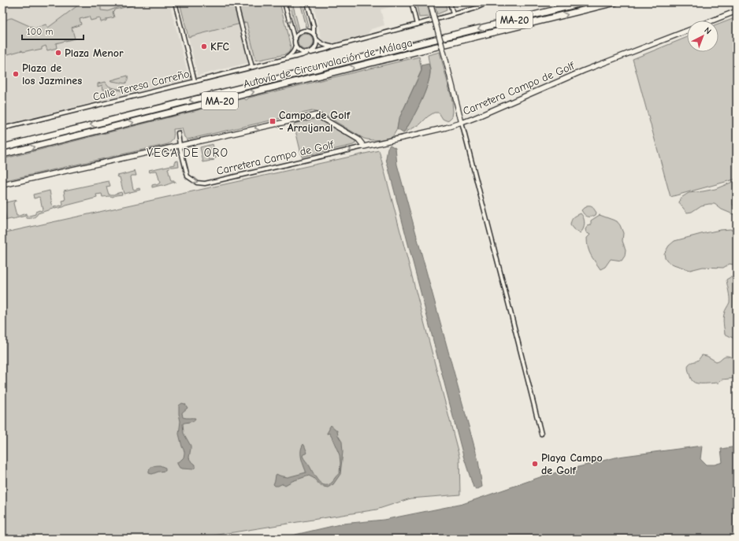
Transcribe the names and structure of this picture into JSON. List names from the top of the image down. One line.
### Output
{"streets":{"highway":["MA-20","Autovía de Circunvalación de Málaga"],"street":["Calle Teresa Carreño","Carretera Campo de Golf"]},"districts":["VEGA DE ORO"],"places":{"other":["KFC","Plaza Menor","Plaza de los Jazmines","Playa Campo de Golf"],"transit":["Campo de Golf - Arraijanal"]},"scale_bar":"100 m","north":"top right"}
